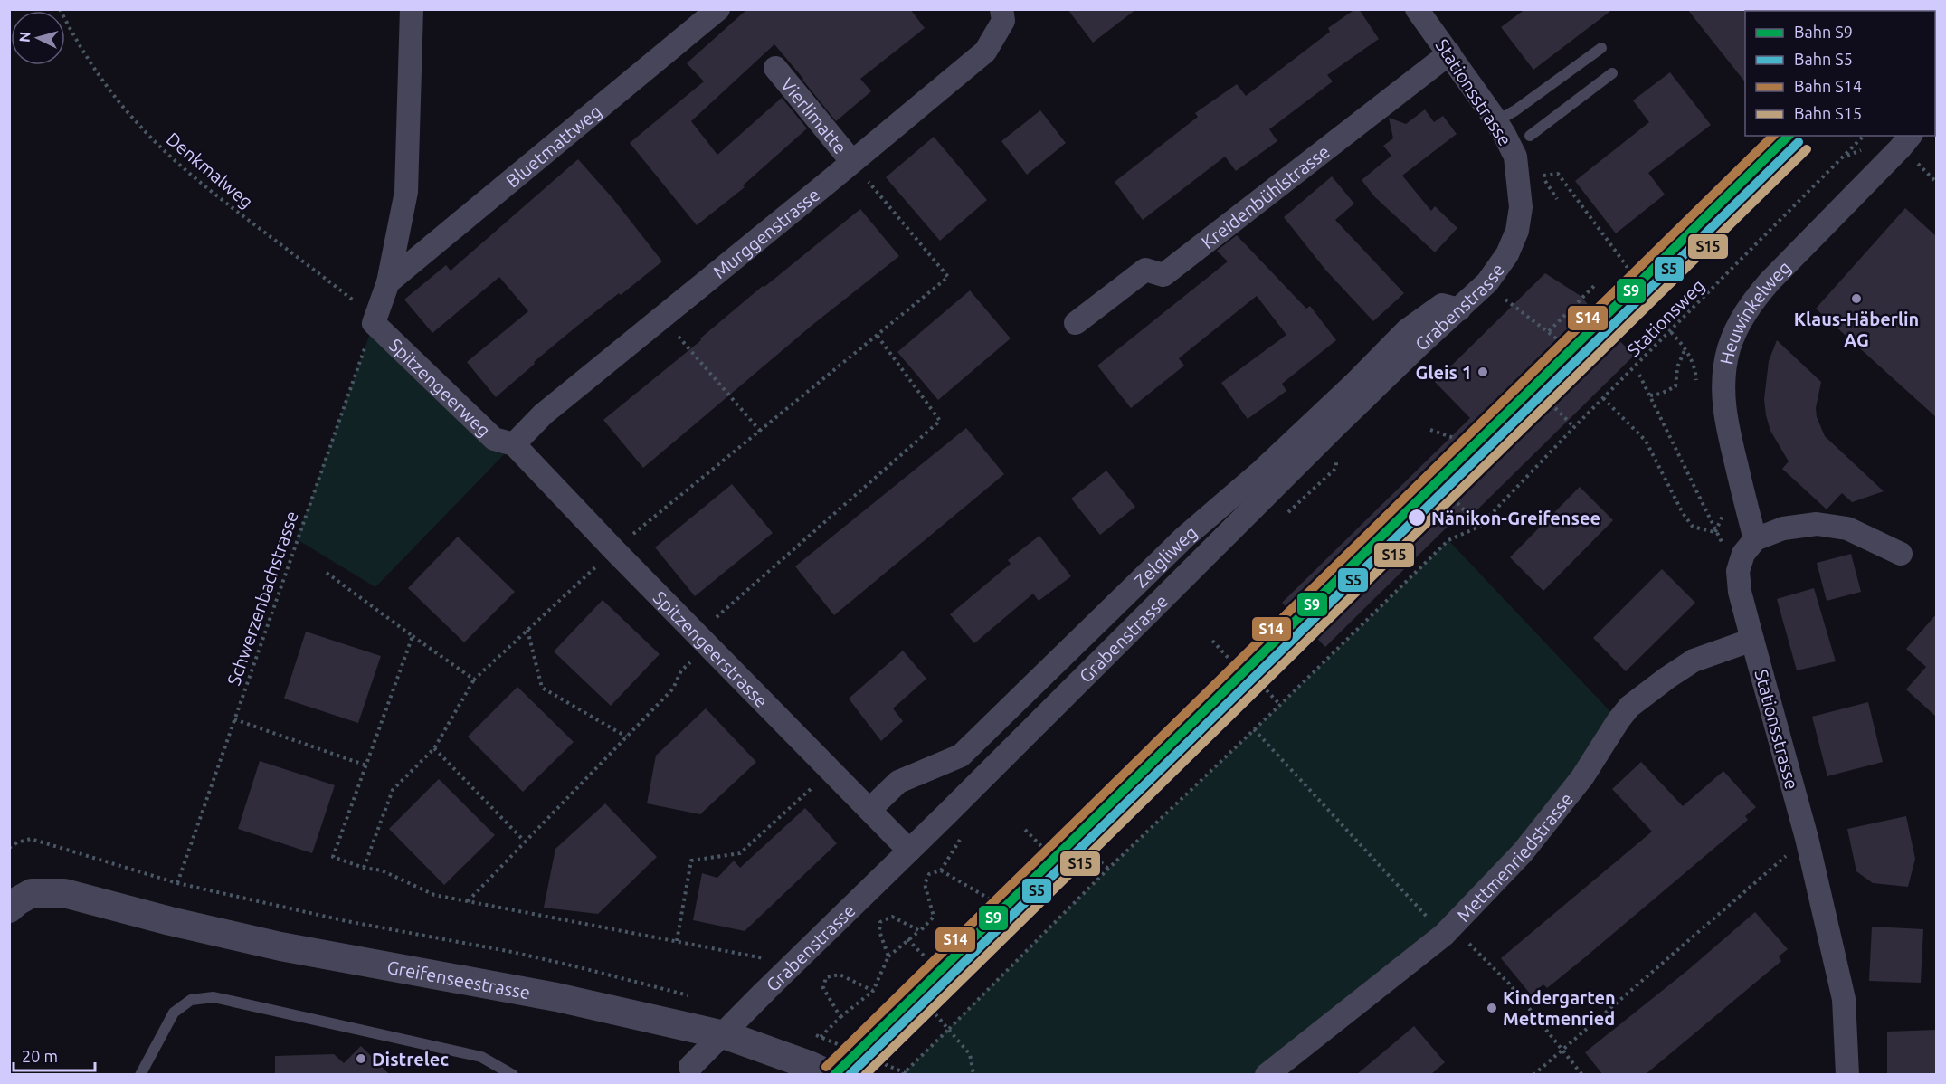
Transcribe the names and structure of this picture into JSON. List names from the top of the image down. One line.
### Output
{"streets":{"street":["Stationsstrasse","Vierlimatte","Bluetmattweg","Kreidenbühlstrasse","Murggenstrasse","Grabenstrasse","Heuwinkelweg","Spitzengeerweg","Zelgliweg","Spitzengeerstrasse","Mettmenriedstrasse","Greifenseestrasse"],"path":["Denkmalweg","Stationsweg","Schwerzenbachstrasse"]},"crossings":[["Stationsstrasse","Kreidenbühlstrasse"],["Stationsstrasse","Grabenstrasse"],["Stationsstrasse","Heuwinkelweg"],["Stationsstrasse","Mettmenriedstrasse"],["Vierlimatte","Murggenstrasse"],["Denkmalweg","Spitzengeerweg"],["Denkmalweg","Schwerzenbachstrasse"],["Murggenstrasse","Spitzengeerweg"],["Murggenstrasse","Spitzengeerstrasse"],["Grabenstrasse","Zelgliweg"],["Grabenstrasse","Spitzengeerstrasse"],["Spitzengeerweg","Schwerzenbachstrasse"],["Spitzengeerweg","Spitzengeerstrasse"],["Zelgliweg","Spitzengeerstrasse"]],"places":["Klaus-Häberlin AG","Gleis 1","Nänikon-Greifensee","Kindergarten Mettmenried","Distrelec"],"lines":["rail line S9","rail line S14","rail line S5","rail line S15"],"legend":["Bahn S9","Bahn S5","Bahn S14","Bahn S15"],"scale_bar":"20 m","north":"left"}
